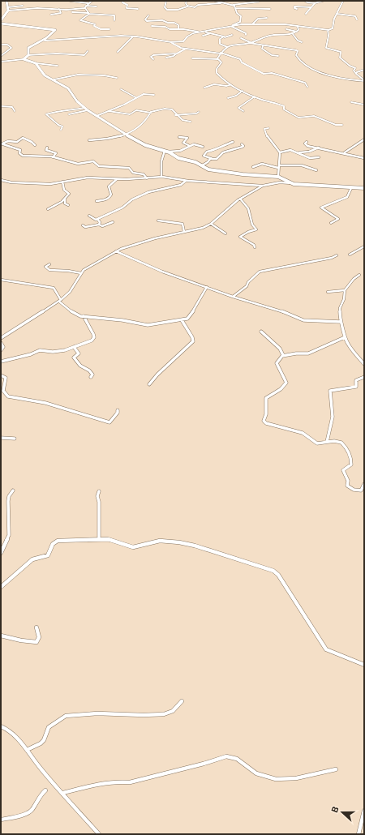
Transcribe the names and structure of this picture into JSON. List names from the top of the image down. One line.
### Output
{"north":"left"}
